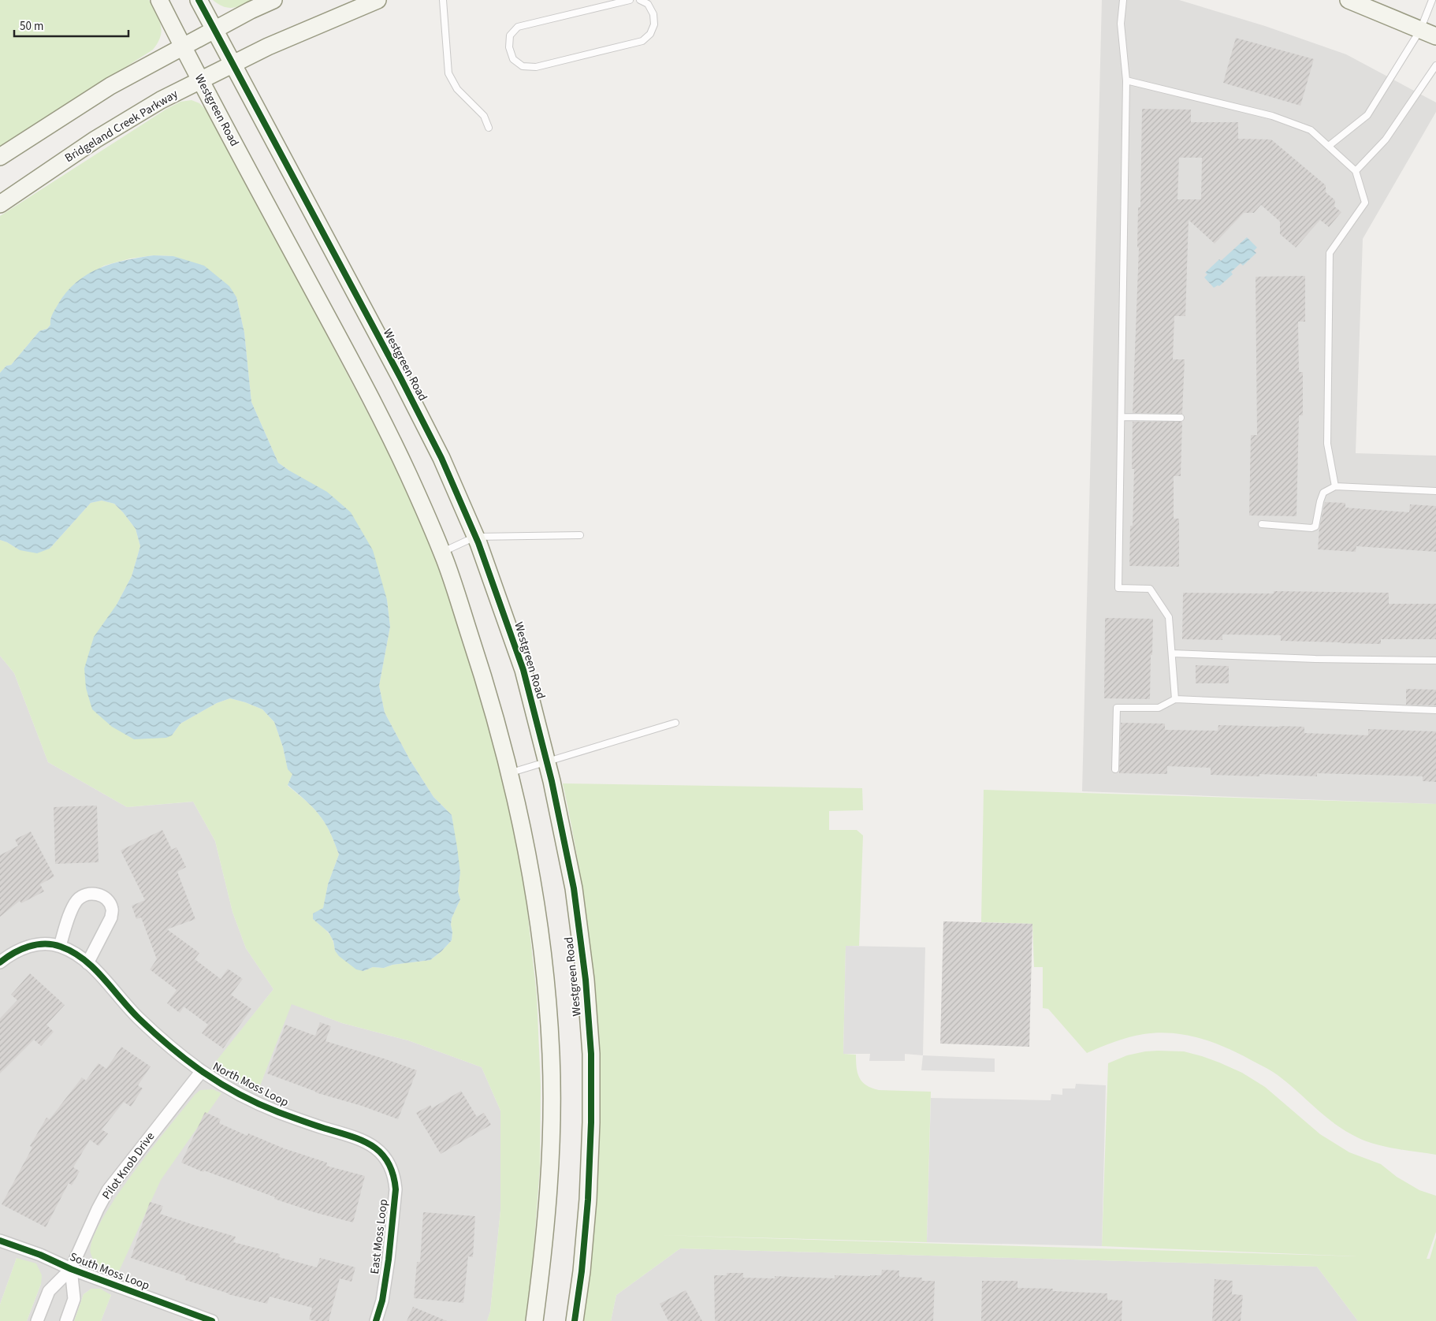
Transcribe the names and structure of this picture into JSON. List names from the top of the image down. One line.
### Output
{"streets":{"street":["Westgreen Road","Bridgeland Creek Parkway","North Moss Loop","Pilot Knob Drive","East Moss Loop","South Moss Loop"]},"crossings":[["Westgreen Road","Bridgeland Creek Parkway"],["North Moss Loop","Pilot Knob Drive"],["North Moss Loop","East Moss Loop"],["Pilot Knob Drive","South Moss Loop"]],"scale_bar":"50 m"}
